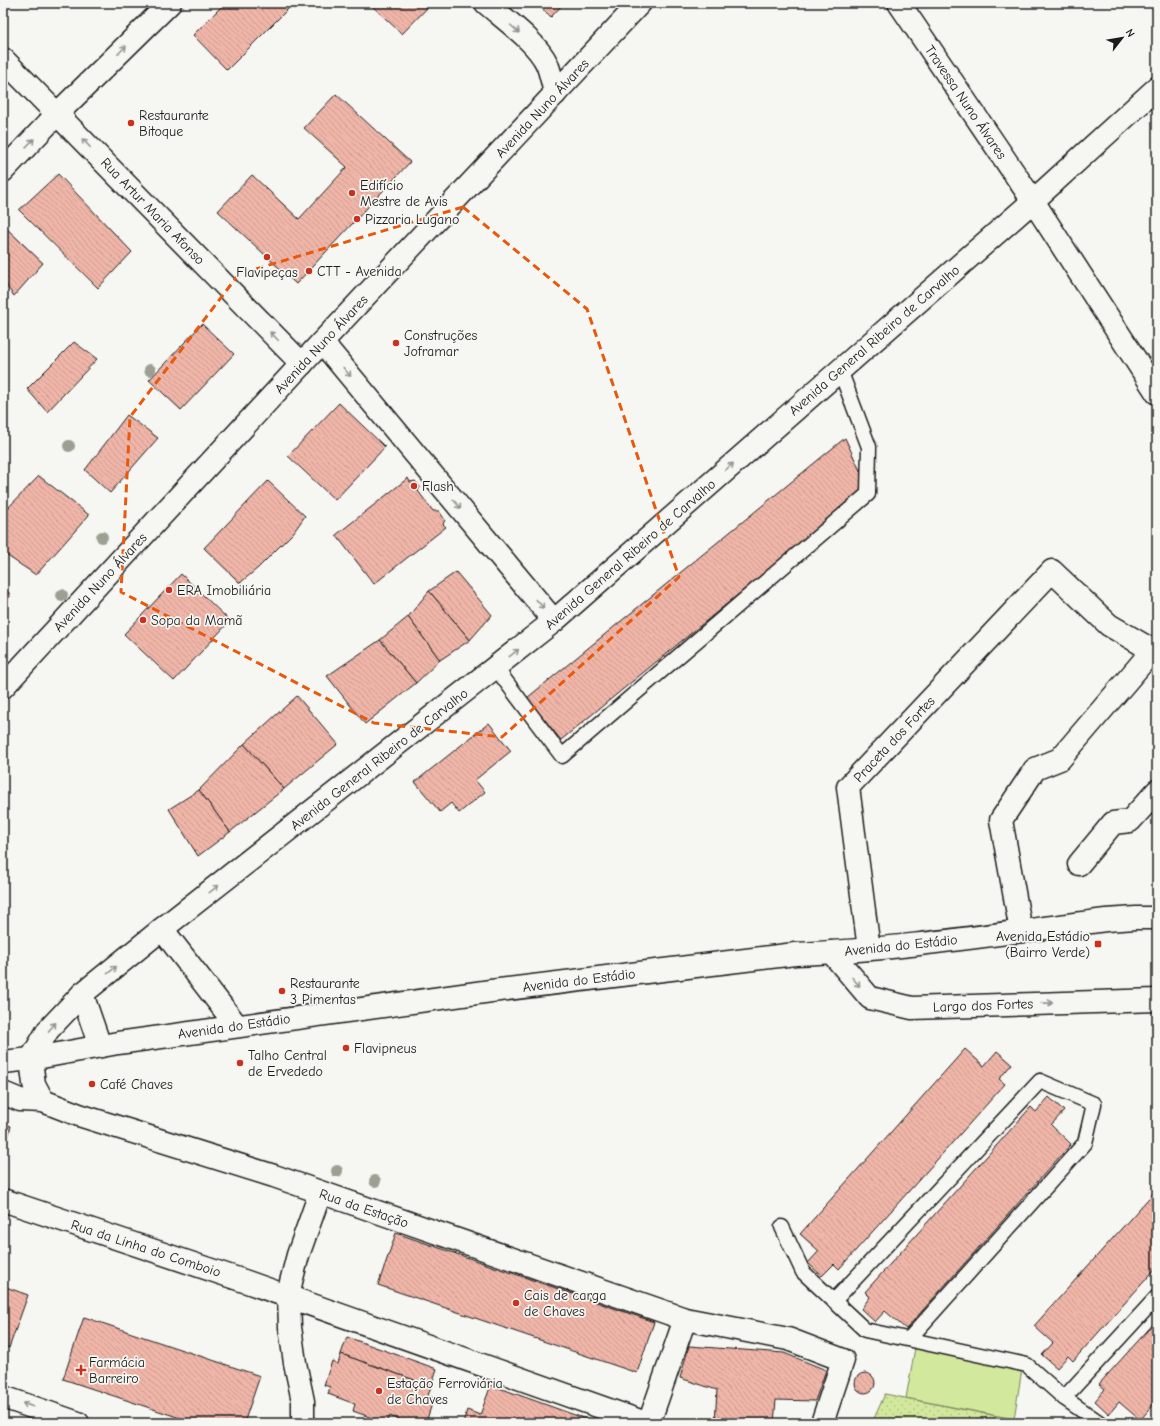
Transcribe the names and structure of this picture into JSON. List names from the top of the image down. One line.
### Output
{"streets":{"street":["Travessa Nuno Álvares","Avenida Nuno Álvares","Rua Artur Maria Afonso","Avenida General Ribeiro de Carvalho","Praceta dos Fortes","Avenida do Estádio","Largo dos Fortes","Rua da Estação","Rua da Linha do Comboio"]},"crossings":[["Travessa Nuno Álvares","Avenida General Ribeiro de Carvalho"],["Avenida Nuno Álvares","Rua Artur Maria Afonso"],["Avenida General Ribeiro de Carvalho","Avenida do Estádio"],["Praceta dos Fortes","Avenida do Estádio"],["Avenida do Estádio","Largo dos Fortes"]],"one_way":["Rua Artur Maria Afonso","Avenida General Ribeiro de Carvalho","Largo dos Fortes"],"places":{"other":["Restaurante Bitoque","Edifício Mestre de Avis","Pizzaria Lugano","Flavipeças","CTT - Avenida","Construções Joframar","Flash","ERA Imobiliária","Sopa da Mamã","Restaurante 3 Pimentas","Flavipneus","Talho Central de Ervededo","Café Chaves","Cais de carga de Chaves","Estação Ferroviária de Chaves"],"transit":["Avenida Estádio (Bairro Verde)"],"health":["Farmácia Barreiro"]},"north":"top right"}
